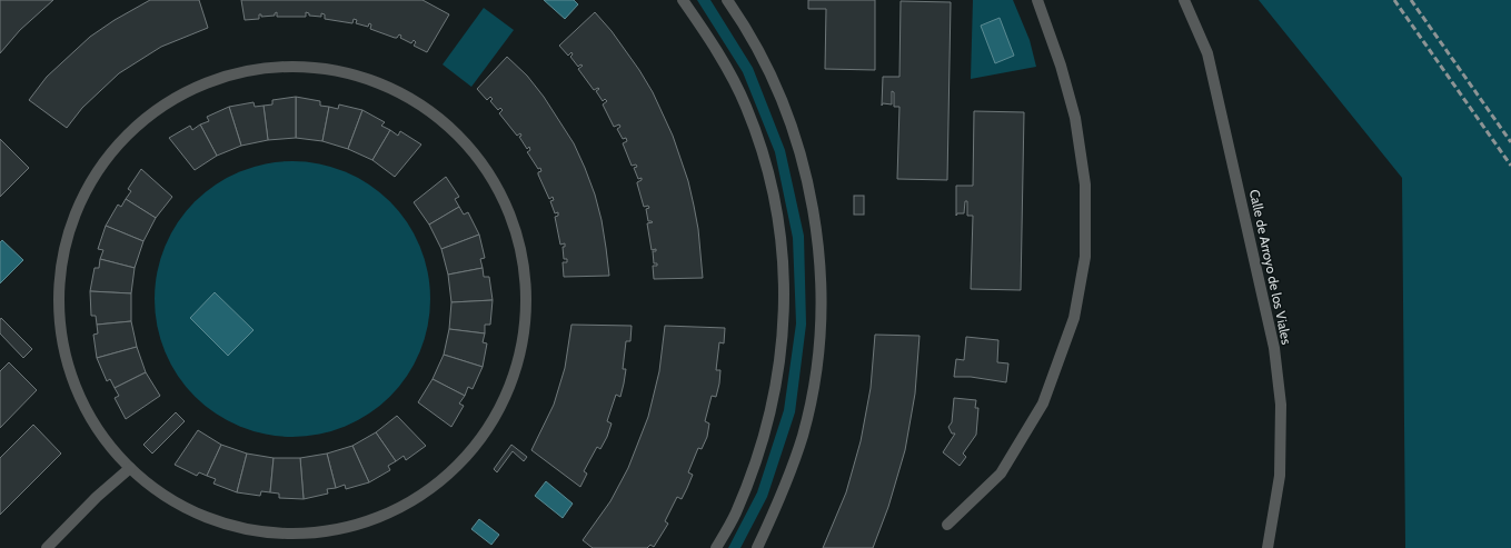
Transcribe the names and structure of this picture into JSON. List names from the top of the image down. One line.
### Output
{"streets":{"street":["Calle de Arroyo de los Viales"]}}
